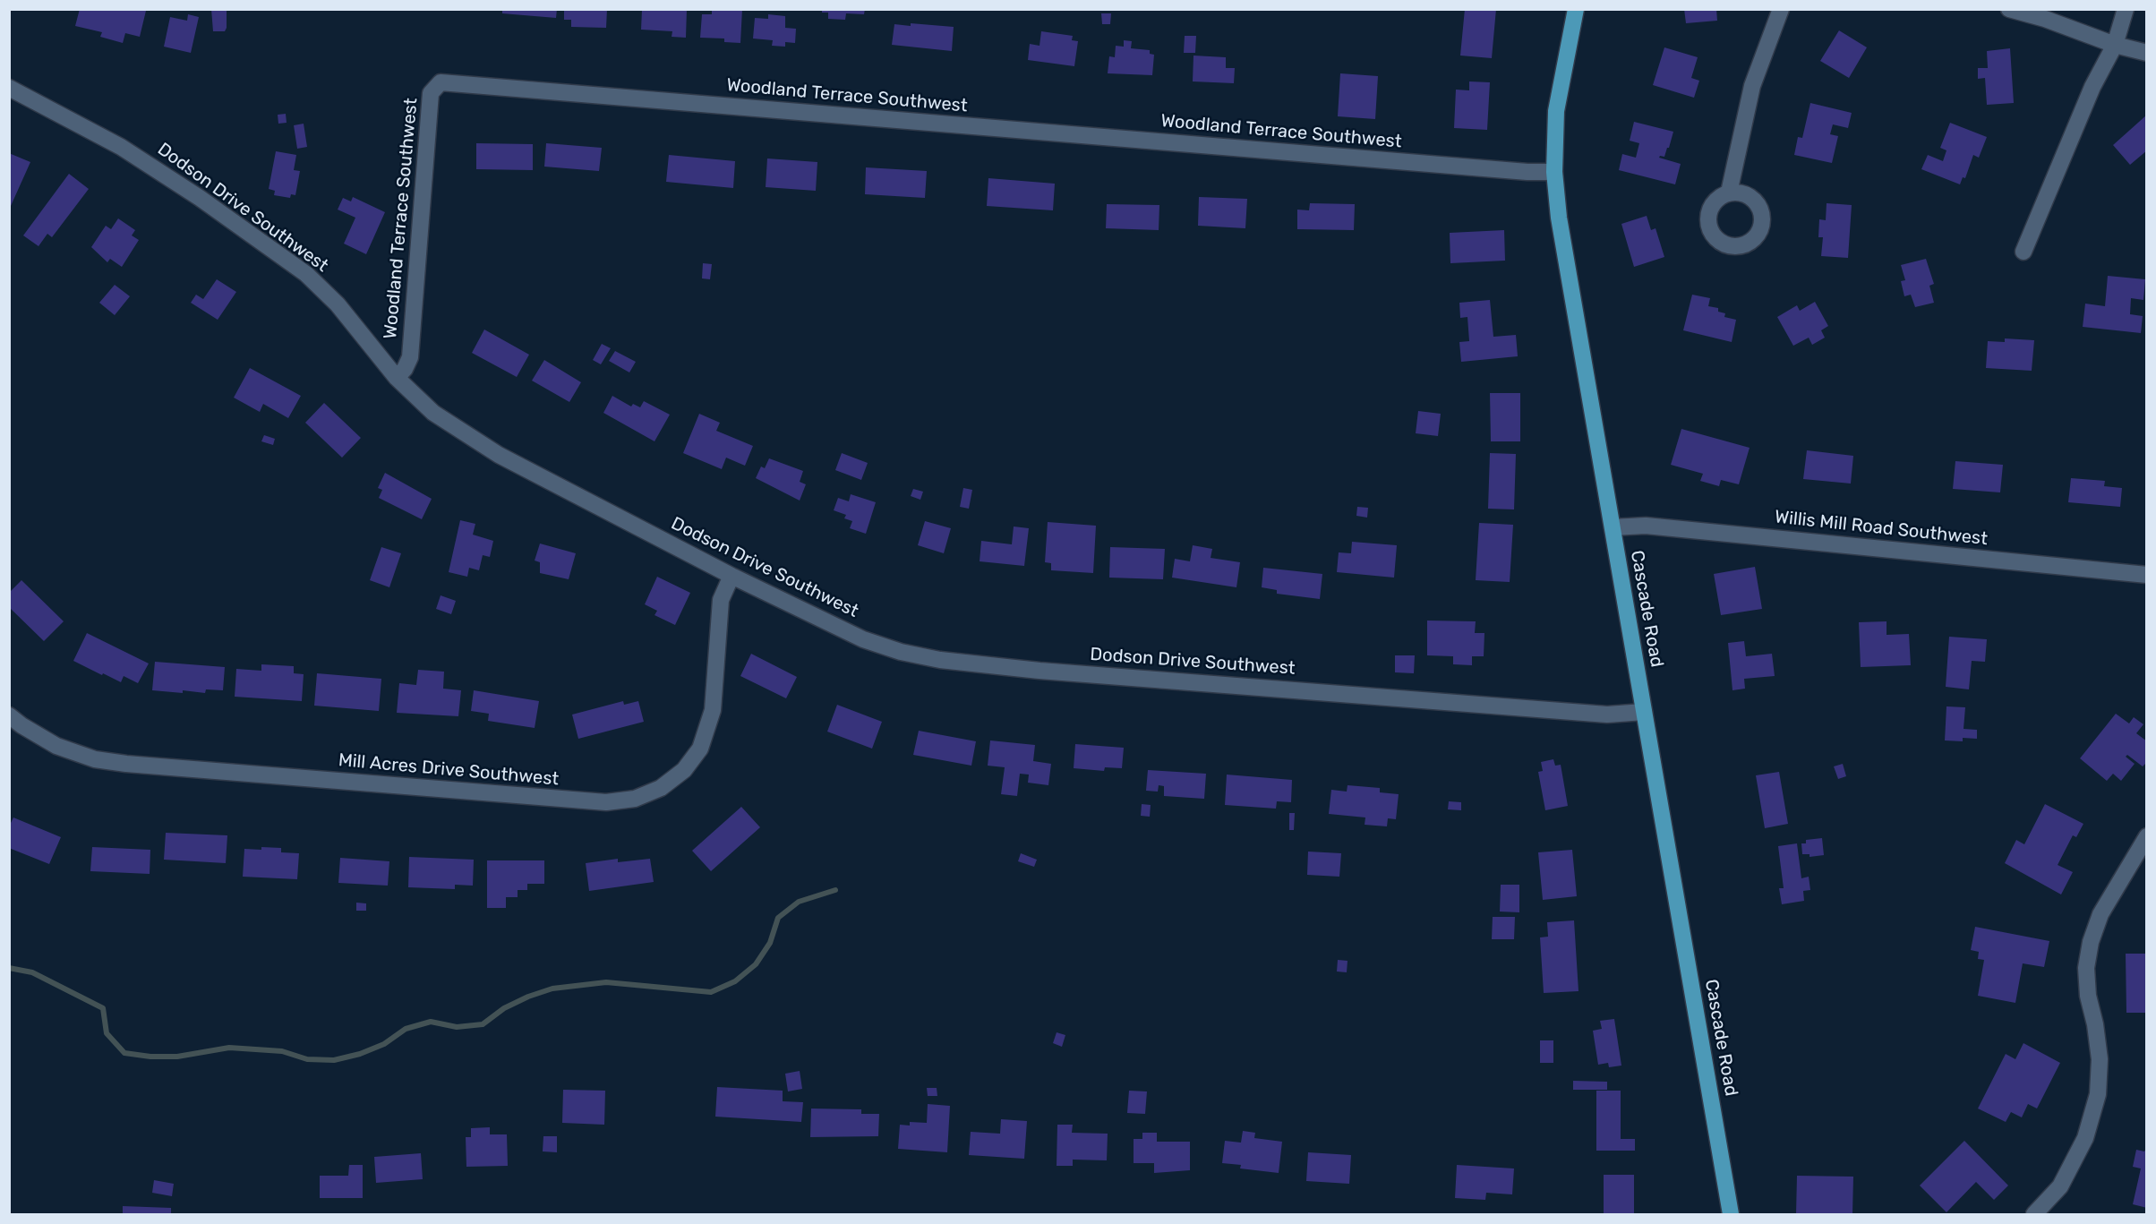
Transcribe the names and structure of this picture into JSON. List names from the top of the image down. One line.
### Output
{"streets":{"main road":["Cascade Road"],"street":["Woodland Terrace Southwest","Dodson Drive Southwest","Willis Mill Road Southwest","Mill Acres Drive Southwest"]},"crossings":[["Woodland Terrace Southwest","Dodson Drive Southwest"],["Woodland Terrace Southwest","Cascade Road"],["Dodson Drive Southwest","Cascade Road"],["Dodson Drive Southwest","Mill Acres Drive Southwest"],["Willis Mill Road Southwest","Cascade Road"]]}
